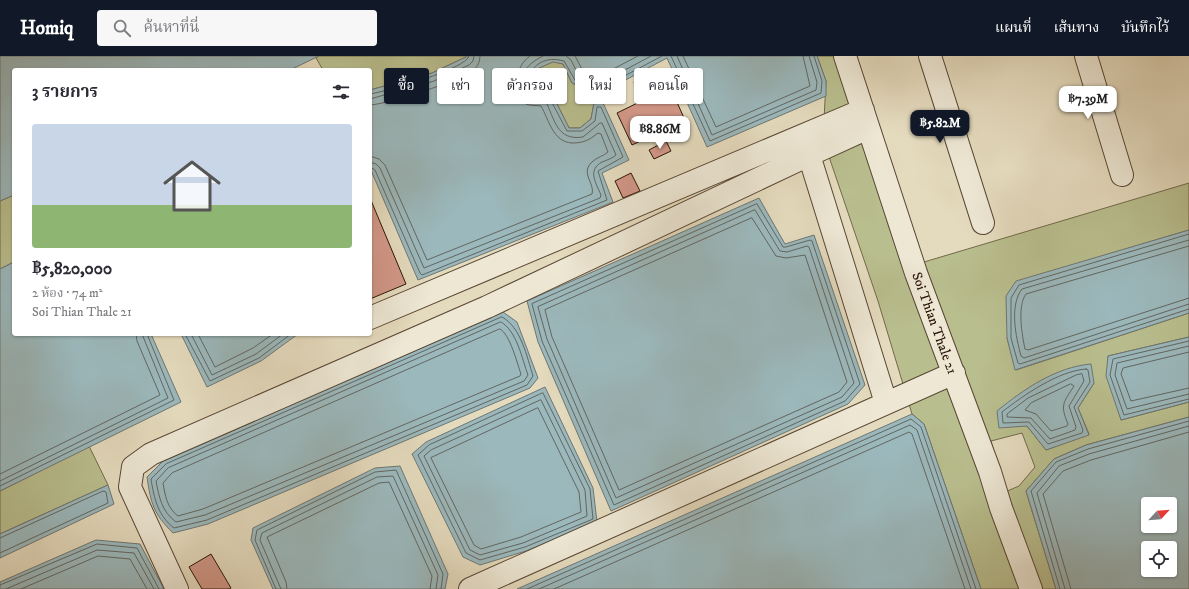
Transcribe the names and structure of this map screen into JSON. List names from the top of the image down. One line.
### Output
{"streets":{"street":["Soi Thian Thale 21"]},"north":"top right","page":{"header":"Homiq","search":"ค้นหาที่นี่","nav":["แผนที่","เส้นทาง","บันทึกไว้"],"chip":["ซื้อ","เช่า","ตัวกรอง","ใหม่","คอนโด"],"heading":"3 รายการ","price":["฿7.39M","฿5.82M","฿8.86M"],"list":[{"name":"฿5,820,000","note":"2 ห้อง · 74 m² · Soi Thian Thale 21"}]}}
